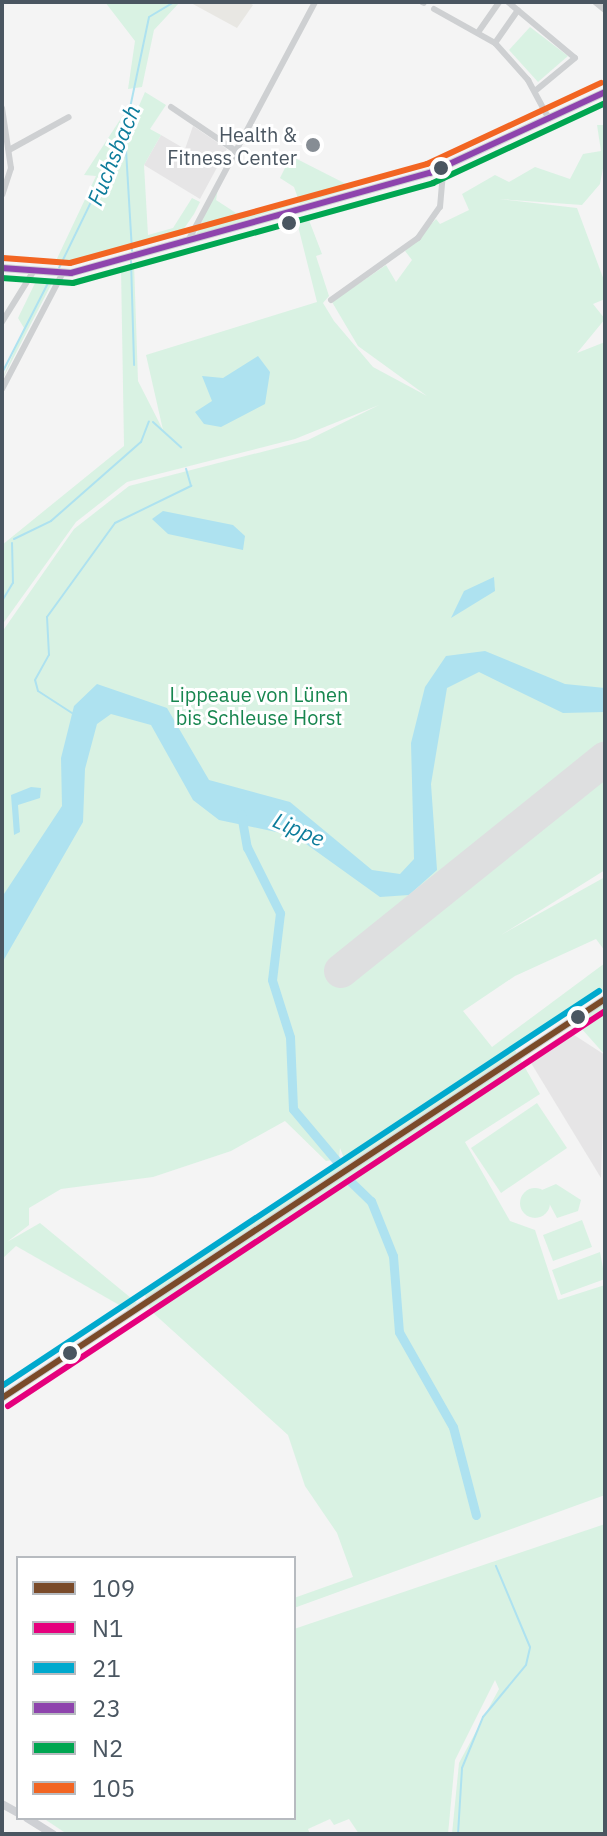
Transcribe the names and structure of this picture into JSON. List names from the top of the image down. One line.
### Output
{"water":["Fuchsbach","Lippe"],"parks":["Lippeaue von Lünen bis Schleuse Horst"],"places":["Health & Fitness Center"],"lines":["transit line 105","transit line 23","transit line N2","transit line 21","transit line 109","transit line N1"],"legend":["109","N1","21","23","N2","105"]}
